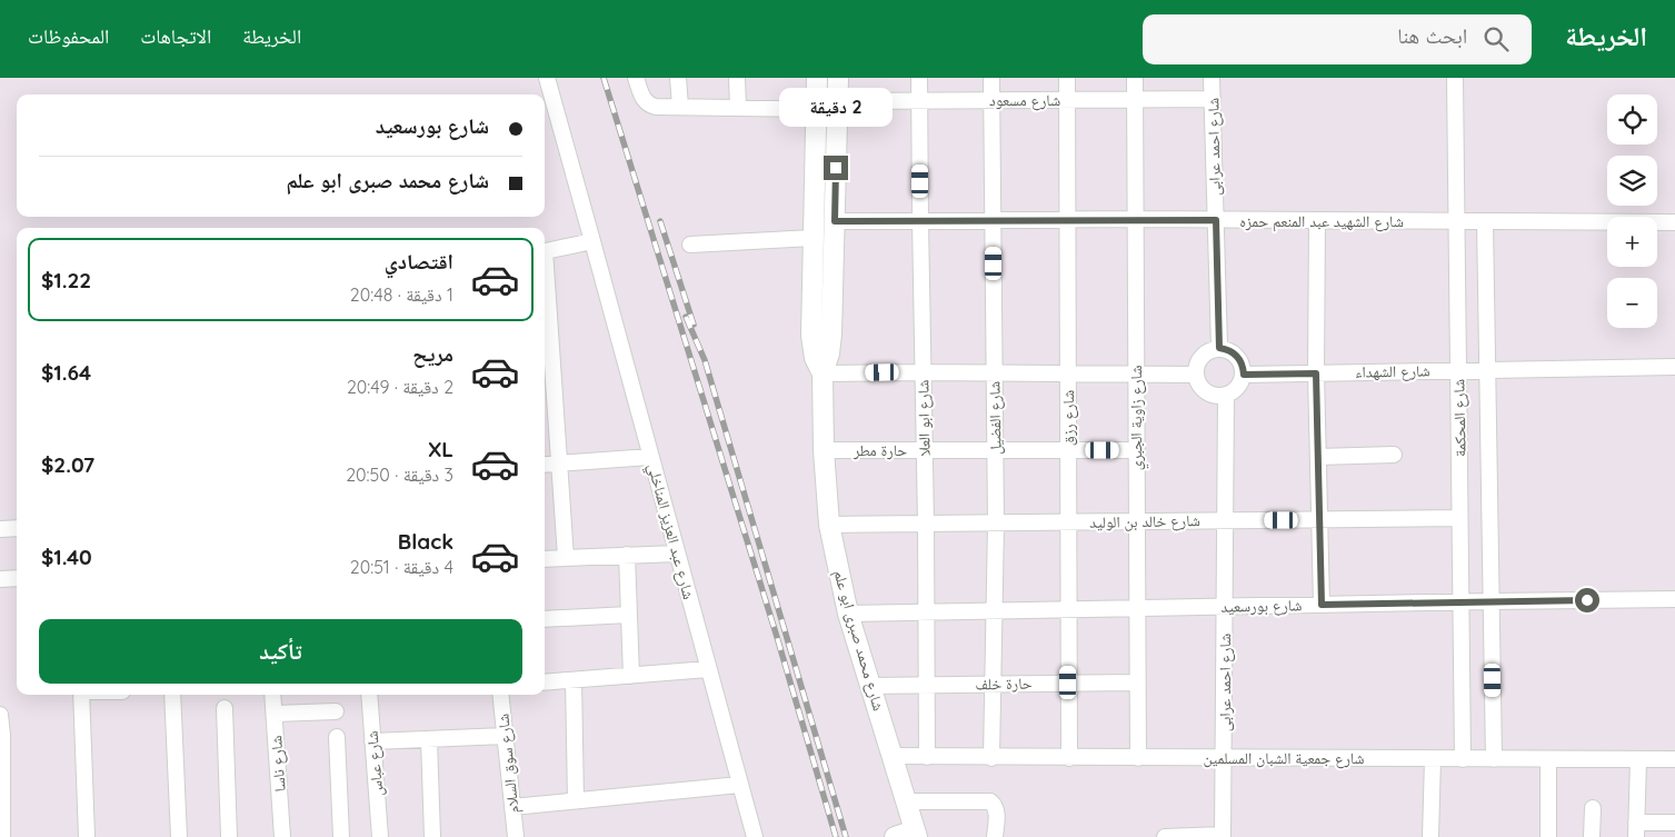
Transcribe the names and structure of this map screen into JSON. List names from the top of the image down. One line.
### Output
{"streets":{"street":["شارع مسعود","شارع احمد عرابى","شارع الشهيد عبد المنعم حمزه","شارع الشهداء","شارع ابو العلا","شارع الفضيل","شارع رزق","شارع زاوية الجبري","شارع المحكمة","حارة مطر","شارع خالد بن الوليد","شارع عبد العزيز المناخلي","شارع بورسعيد","شارع محمد صبرى ابو علم","حارة خلف","شارع جمعية الشبان المسلمين","شارع ناسا","شارع عباس","شارع سوق السلام"]},"crossings":[["شارع مسعود","شارع احمد عرابى"],["شارع مسعود","شارع ابو العلا"],["شارع مسعود","شارع الفضيل"],["شارع مسعود","شارع رزق"],["شارع مسعود","شارع زاوية الجبري"],["شارع مسعود","شارع محمد صبرى ابو علم"],["شارع احمد عرابى","شارع الشهيد عبد المنعم حمزه"],["شارع احمد عرابى","شارع الشهداء"],["شارع احمد عرابى","شارع خالد بن الوليد"],["شارع احمد عرابى","شارع بورسعيد"],["شارع احمد عرابى","شارع جمعية الشبان المسلمين"],["شارع الشهيد عبد المنعم حمزه","شارع ابو العلا"],["شارع الشهيد عبد المنعم حمزه","شارع الفضيل"],["شارع الشهيد عبد المنعم حمزه","شارع رزق"],["شارع الشهيد عبد المنعم حمزه","شارع زاوية الجبري"],["شارع الشهيد عبد المنعم حمزه","شارع المحكمة"],["شارع الشهيد عبد المنعم حمزه","شارع محمد صبرى ابو علم"],["شارع الشهداء","شارع المحكمة"],["شارع ابو العلا","حارة مطر"],["شارع ابو العلا","شارع خالد بن الوليد"],["شارع ابو العلا","شارع بورسعيد"],["شارع ابو العلا","حارة خلف"],["شارع ابو العلا","شارع جمعية الشبان المسلمين"],["شارع الفضيل","حارة مطر"],["شارع الفضيل","شارع خالد بن الوليد"],["شارع الفضيل","شارع بورسعيد"],["شارع الفضيل","حارة خلف"],["شارع الفضيل","شارع جمعية الشبان المسلمين"],["شارع رزق","حارة مطر"],["شارع رزق","شارع خالد بن الوليد"],["شارع رزق","شارع بورسعيد"],["شارع رزق","حارة خلف"],["شارع رزق","شارع جمعية الشبان المسلمين"],["شارع زاوية الجبري","حارة مطر"],["شارع زاوية الجبري","شارع خالد بن الوليد"],["شارع زاوية الجبري","شارع بورسعيد"],["شارع زاوية الجبري","حارة خلف"],["شارع زاوية الجبري","شارع جمعية الشبان المسلمين"],["شارع المحكمة","شارع خالد بن الوليد"],["شارع المحكمة","شارع بورسعيد"],["شارع المحكمة","شارع جمعية الشبان المسلمين"],["حارة مطر","شارع محمد صبرى ابو علم"],["شارع خالد بن الوليد","شارع محمد صبرى ابو علم"],["شارع بورسعيد","شارع محمد صبرى ابو علم"],["شارع محمد صبرى ابو علم","حارة خلف"],["شارع محمد صبرى ابو علم","شارع جمعية الشبان المسلمين"]],"page":{"header":"الخريطة","search":"ابحث هنا","nav":["الخريطة","الاتجاهات","المحفوظات"],"bubble":"2 دقيقة","map_buttons":["+","−"],"banner":["شارع بورسعيد","شارع محمد صبرى ابو علم"],"list":[{"name":"اقتصادي","note":"1 دقيقة · 20:48","value":"$1.22"},{"name":"مريح","note":"2 دقيقة · 20:49","value":"$1.64"},{"name":"XL","note":"3 دقيقة · 20:50","value":"$2.07"},{"name":"Black","note":"4 دقيقة · 20:51","value":"$1.40"}],"buttons":"تأكيد"}}
